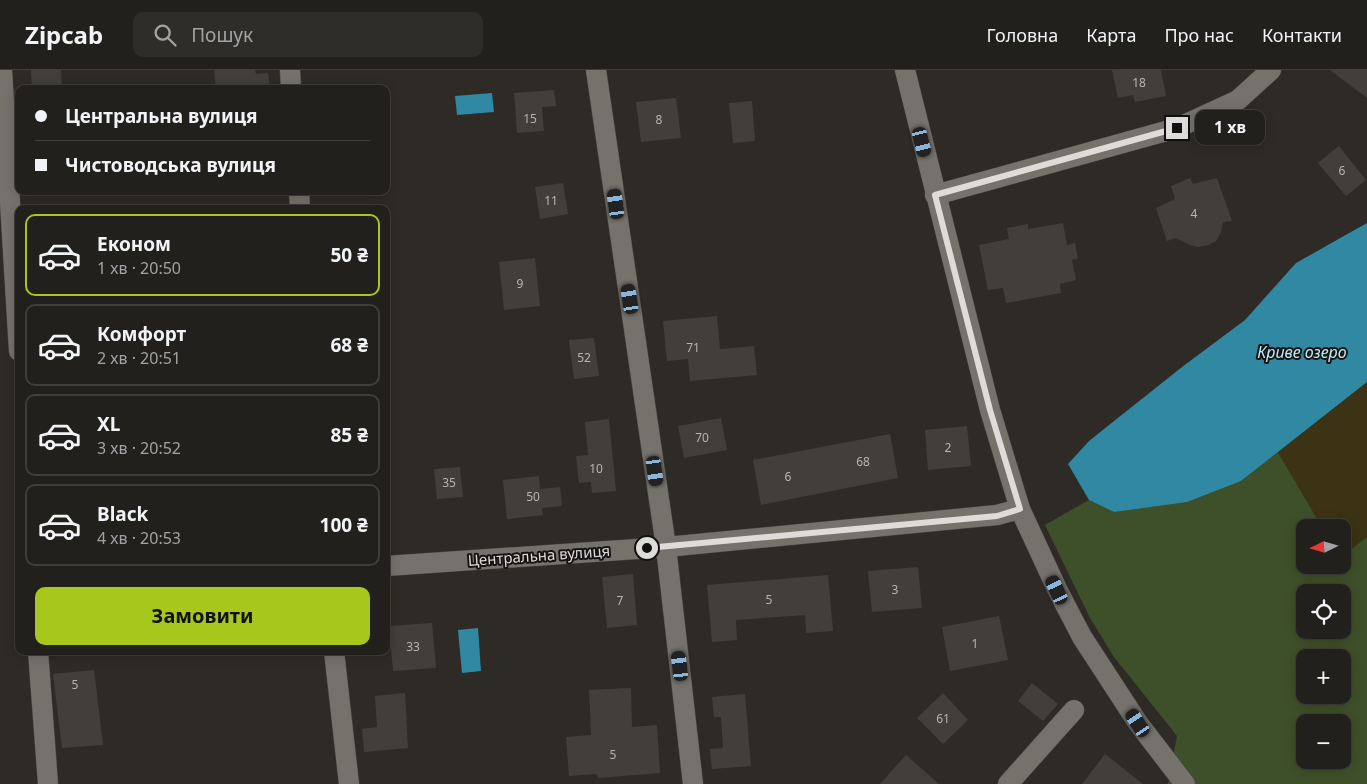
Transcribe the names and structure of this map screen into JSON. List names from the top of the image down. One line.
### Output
{"streets":{"street":["Центральна вулиця"]},"water":["Криве озеро"],"house_numbers":["18","15","8","6","11","4","9","71","52","70","2","68","10","6","35","50","3","5","7","1","33","5","61","5"],"north":"left","page":{"header":"Zipcab","search":"Пошук","nav":["Головна","Карта","Про нас","Контакти"],"banner":["Центральна вулиця","Чистоводська вулиця"],"bubble":"1 хв","list":[{"name":"Економ","note":"1 хв · 20:50","value":"50 ₴"},{"name":"Комфорт","note":"2 хв · 20:51","value":"68 ₴"},{"name":"XL","note":"3 хв · 20:52","value":"85 ₴"},{"name":"Black","note":"4 хв · 20:53","value":"100 ₴"}],"map_buttons":["+","−"],"buttons":"Замовити"}}
